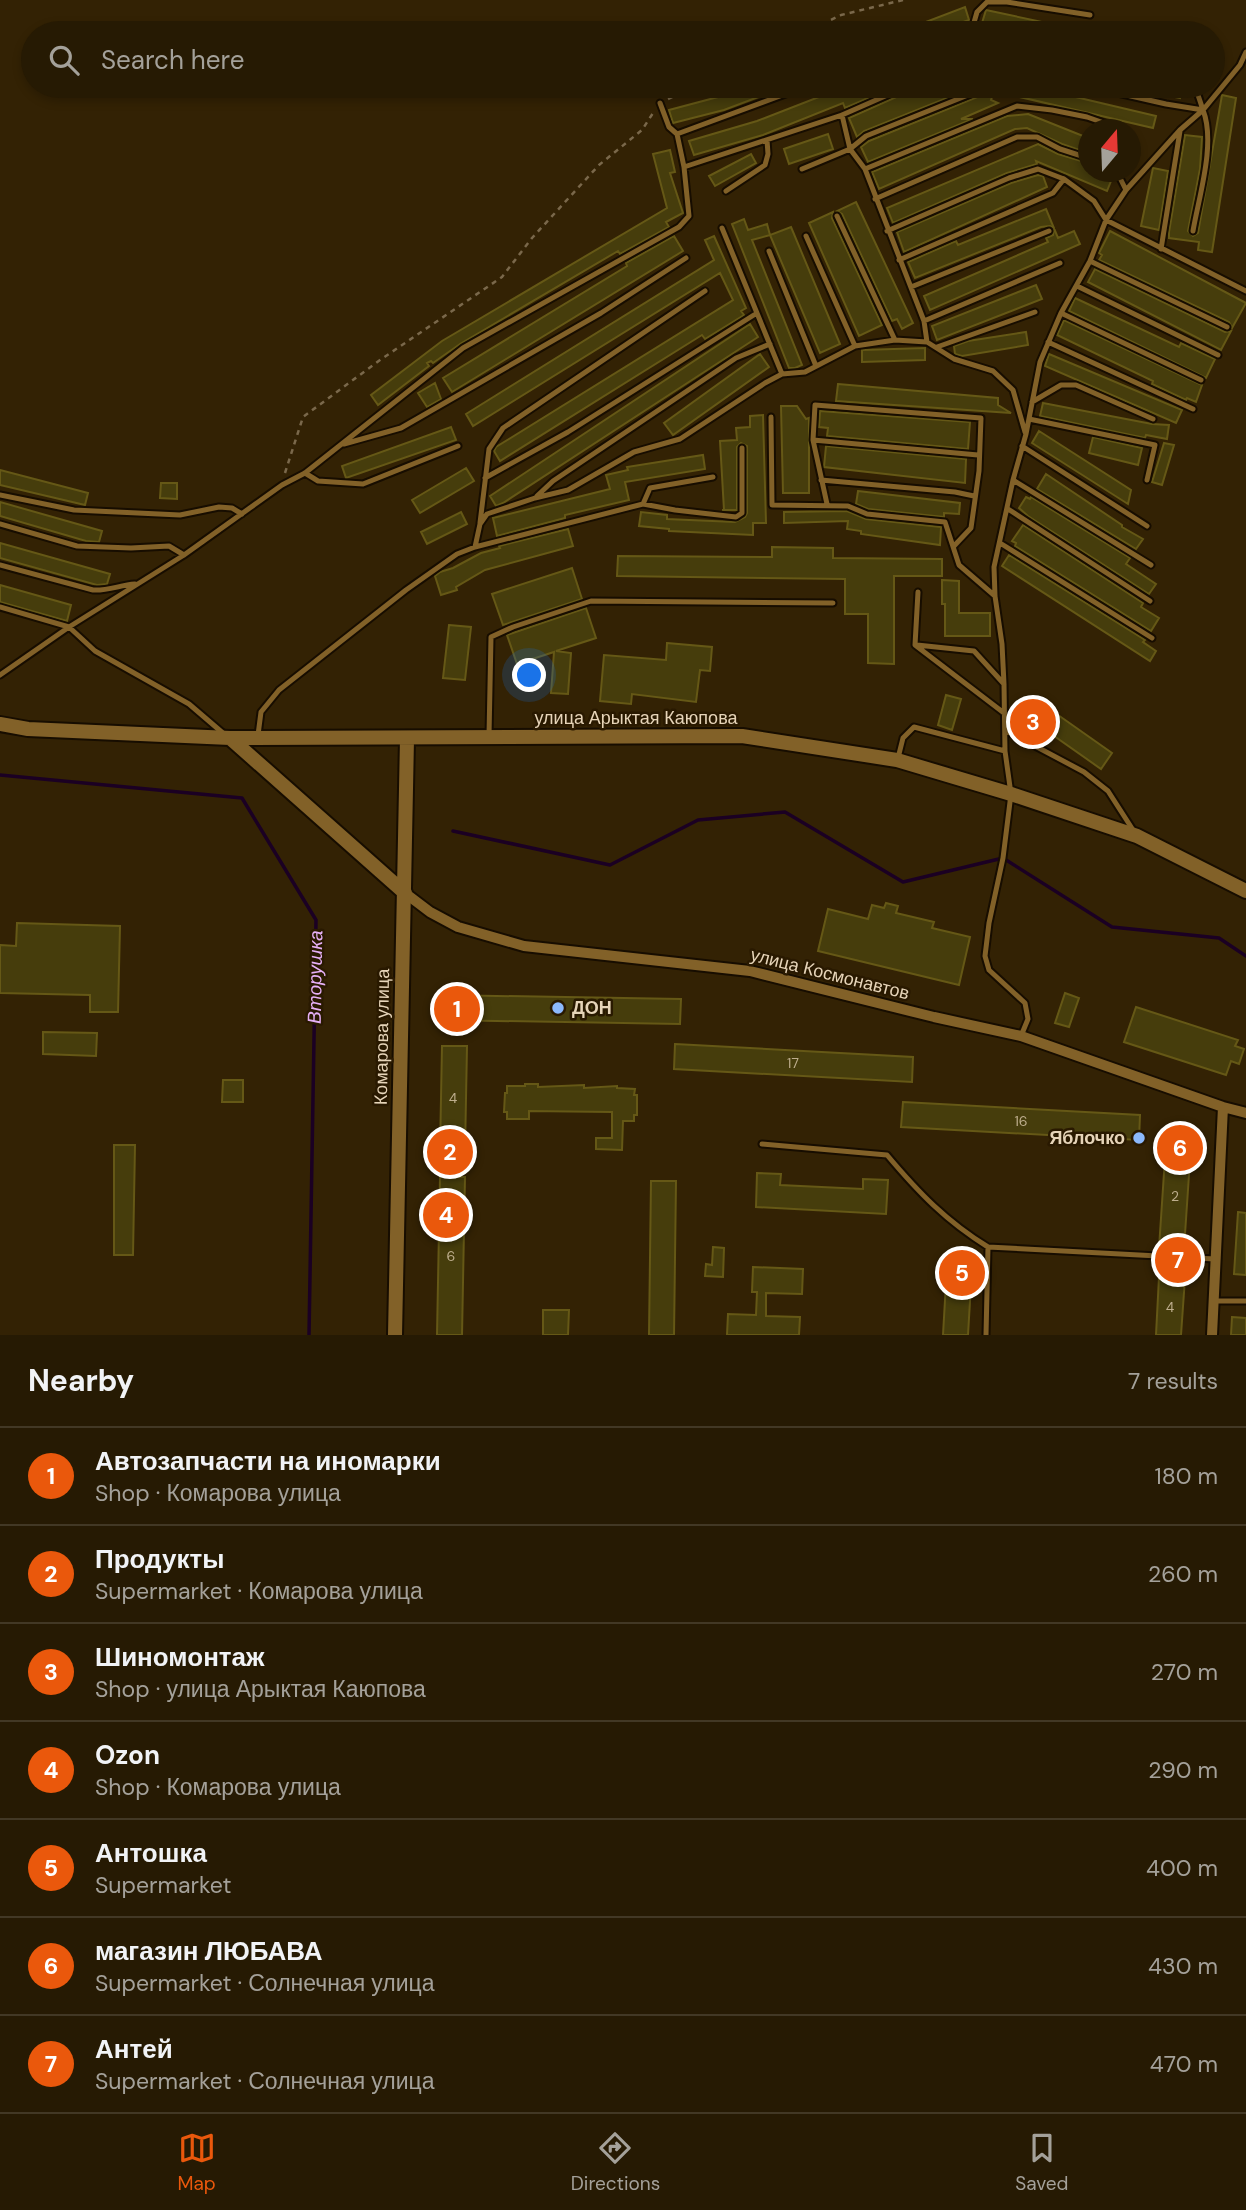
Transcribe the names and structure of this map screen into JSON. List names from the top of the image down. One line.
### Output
{"streets":{"street":["улица Арыктая Каюпова","улица Космонавтов","Комарова улица"]},"crossings":[["улица Арыктая Каюпова","Комарова улица"],["улица Космонавтов","Комарова улица"]],"water":["Вторушка"],"places":["ДОН","Яблочко"],"house_numbers":["17","4","16","2","6","4"],"north":"top","page":{"search":"Search here","pins":["3","1","6","2","4","7","5"],"heading":["Nearby","7 results"],"list":[{"mark":"1","name":"Автозапчасти на иномарки","note":"Shop · Комарова улица","value":"180 m"},{"mark":"2","name":"Продукты","note":"Supermarket · Комарова улица","value":"260 m"},{"mark":"3","name":"Шиномонтаж","note":"Shop · улица Арыктая Каюпова","value":"270 m"},{"mark":"4","name":"Ozon","note":"Shop · Комарова улица","value":"290 m"},{"mark":"5","name":"Антошка","note":"Supermarket","value":"400 m"},{"mark":"6","name":"магазин ЛЮБАВА","note":"Supermarket · Солнечная улица","value":"430 m"},{"mark":"7","name":"Антей","note":"Supermarket · Солнечная улица","value":"470 m"}],"nav":["Map","Directions","Saved"]}}
